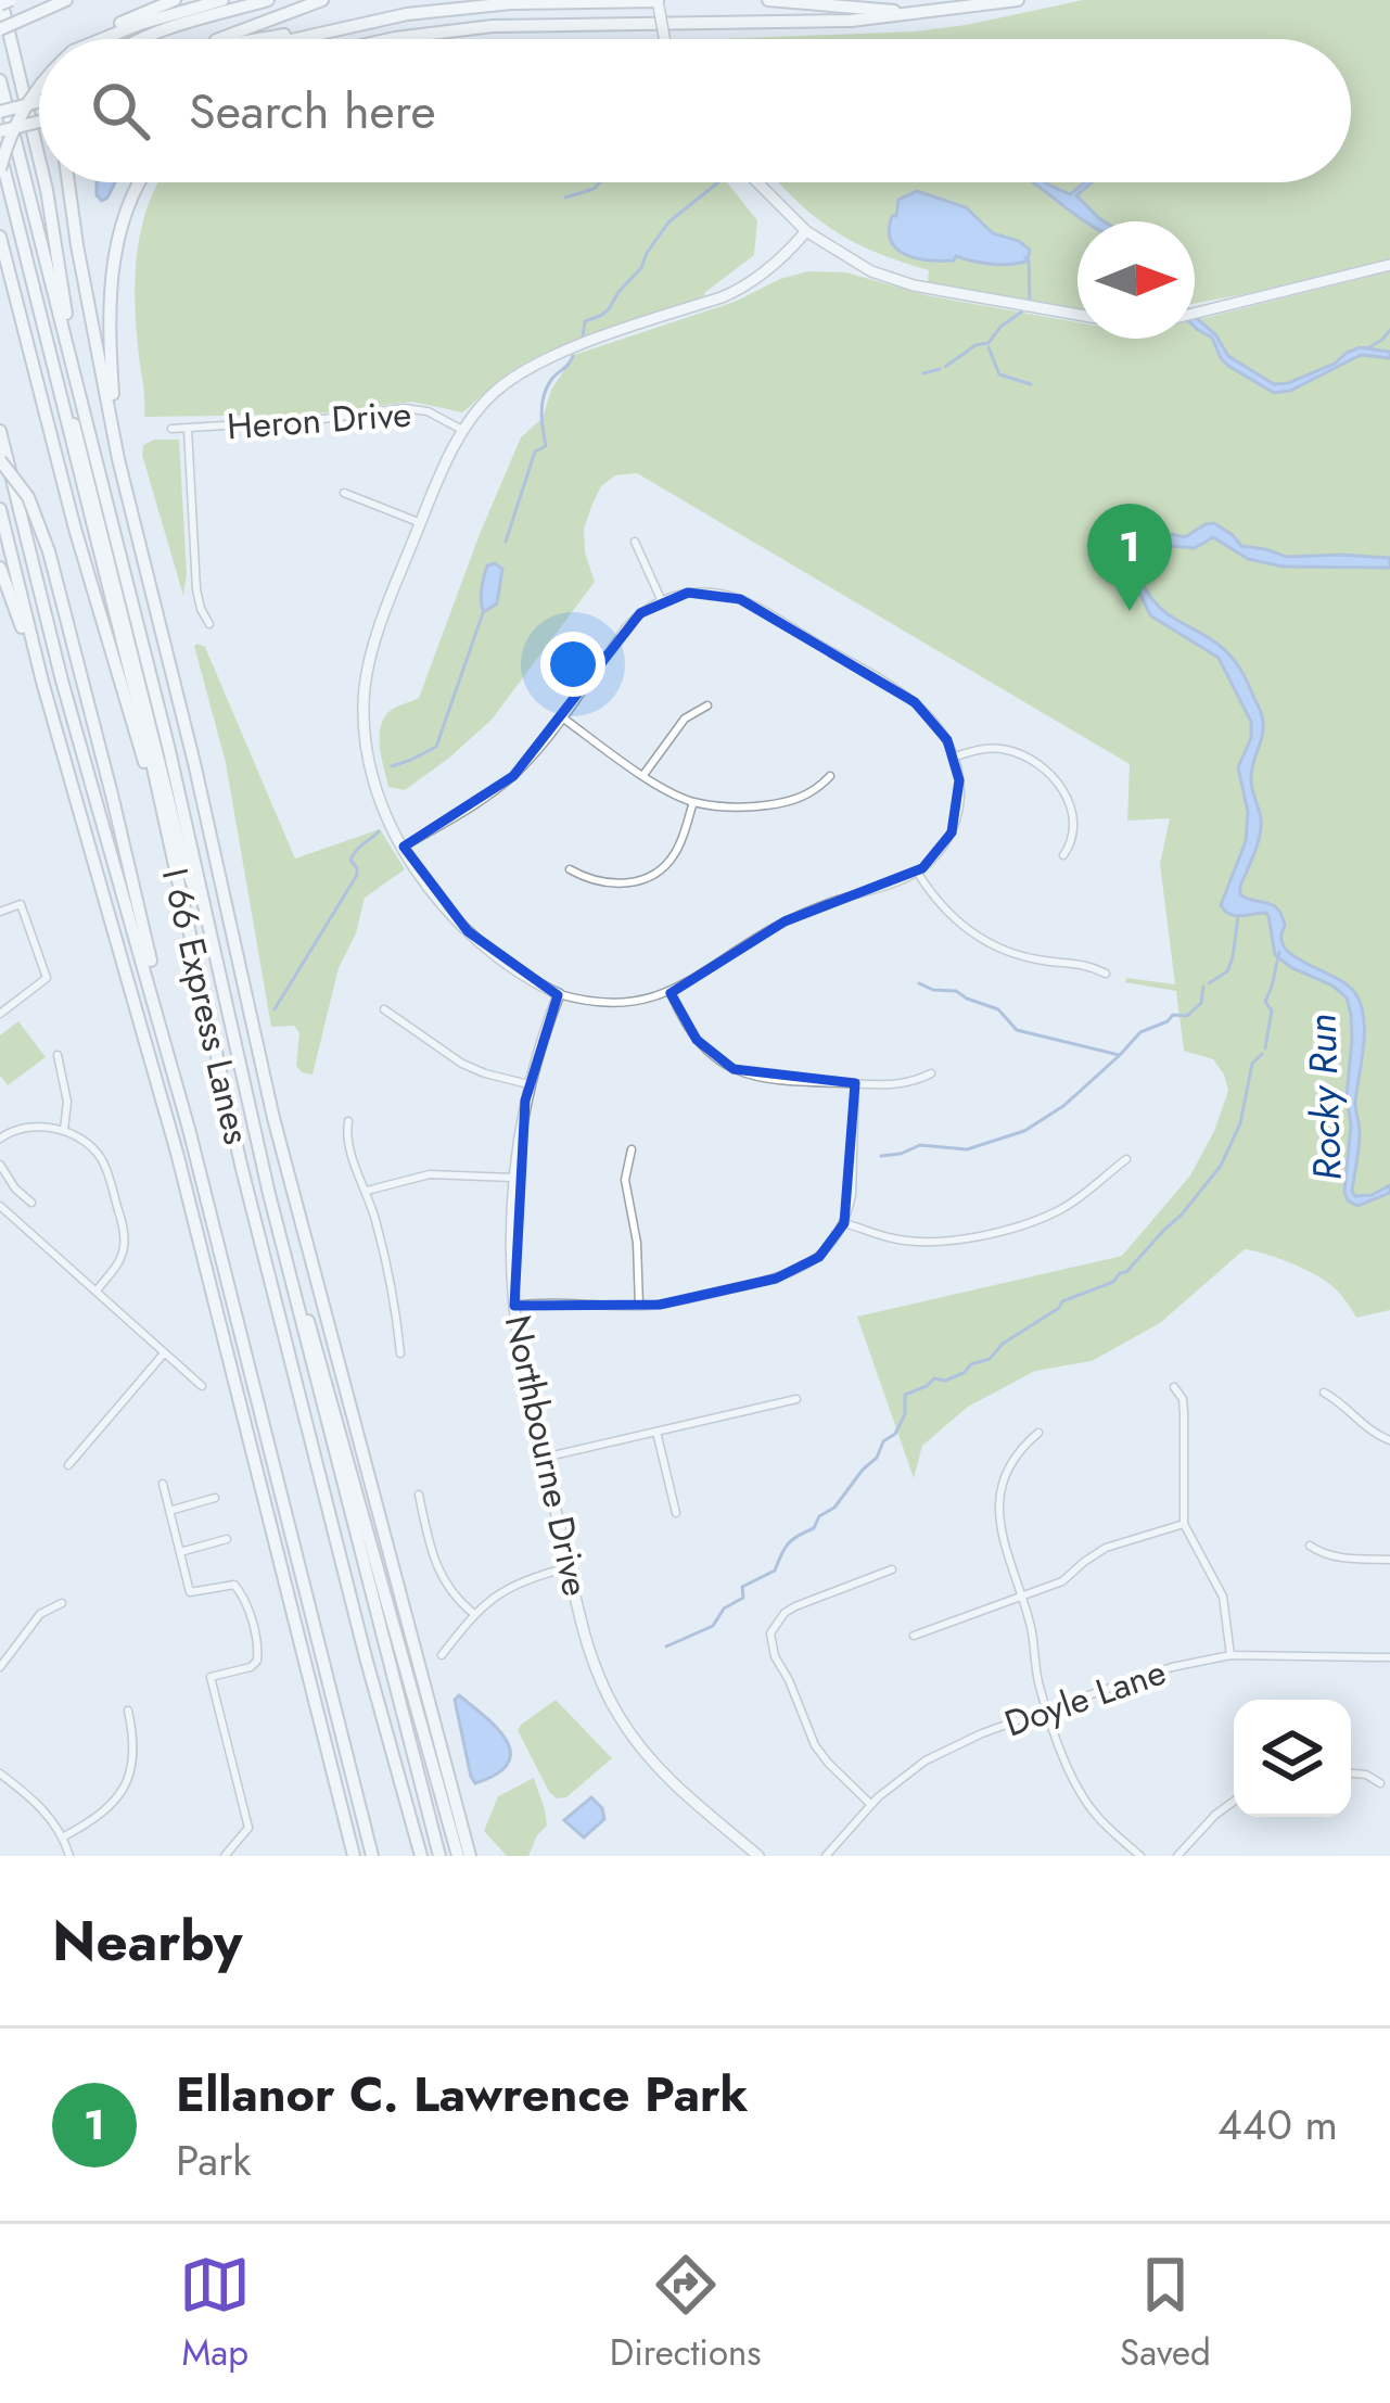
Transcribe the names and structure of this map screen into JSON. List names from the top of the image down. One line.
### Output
{"streets":{"highway":["I 66 Express Lanes"],"street":["Heron Drive","Northbourne Drive","Doyle Lane"]},"water":["Rocky Run"],"north":"right","page":{"search":"Search here","pins":"1","heading":"Nearby","list":[{"mark":"1","name":"Ellanor C. Lawrence Park","note":"Park","value":"440 m"}],"nav":["Map","Directions","Saved"]}}
